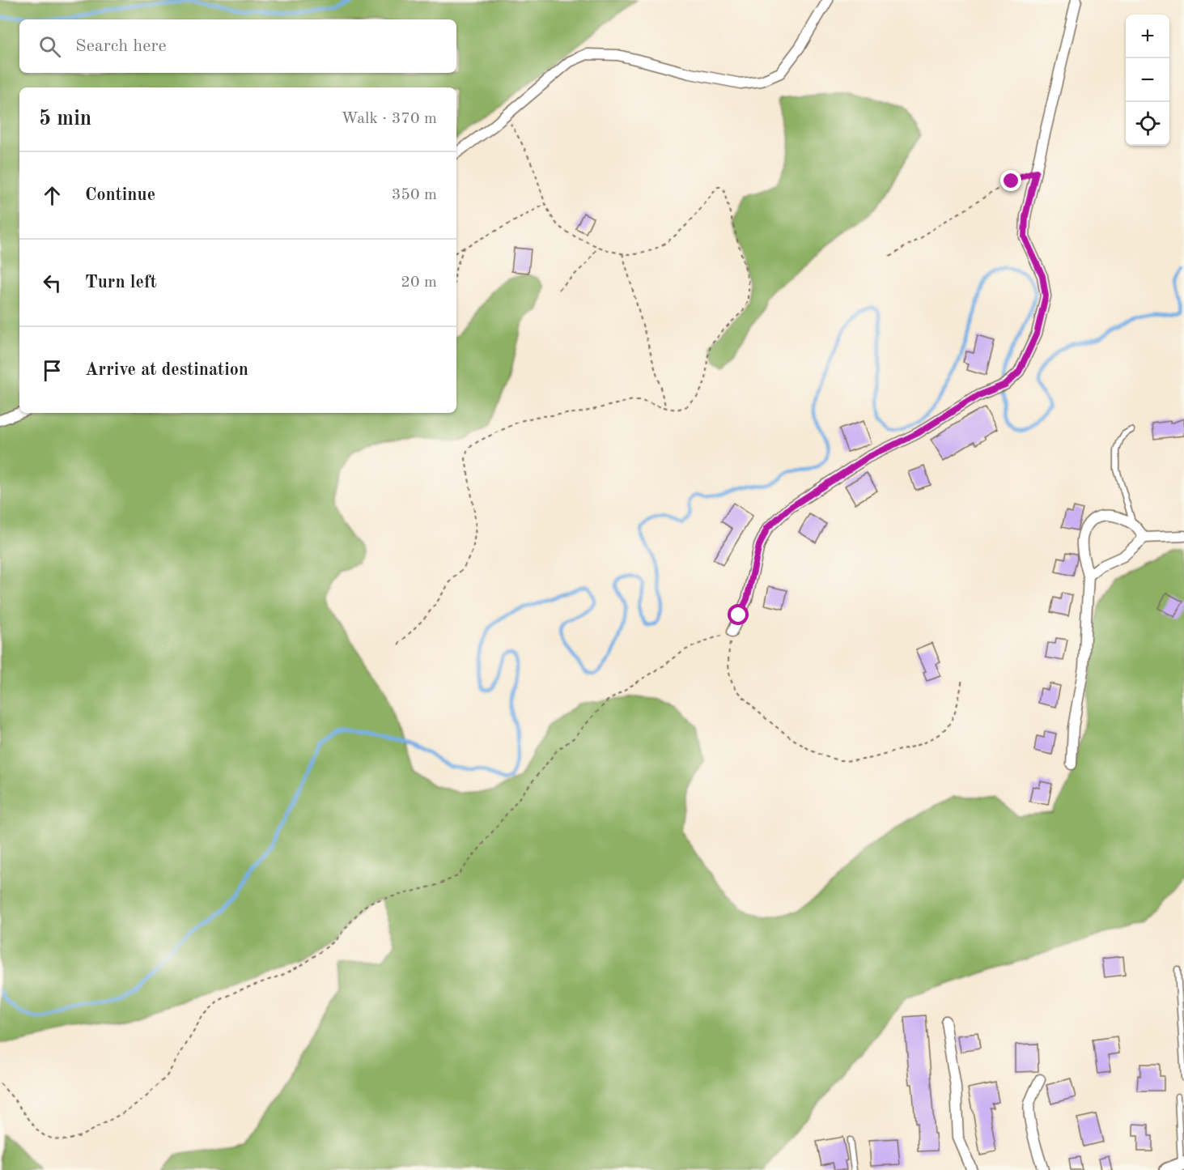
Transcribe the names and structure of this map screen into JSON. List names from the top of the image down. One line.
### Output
{"page":{"map_buttons":["+","−"],"search":"Search here","heading":["5 min","Walk · 370 m"],"list":[["Continue","350 m"],["Turn left","20 m"],"Arrive at destination"]}}
